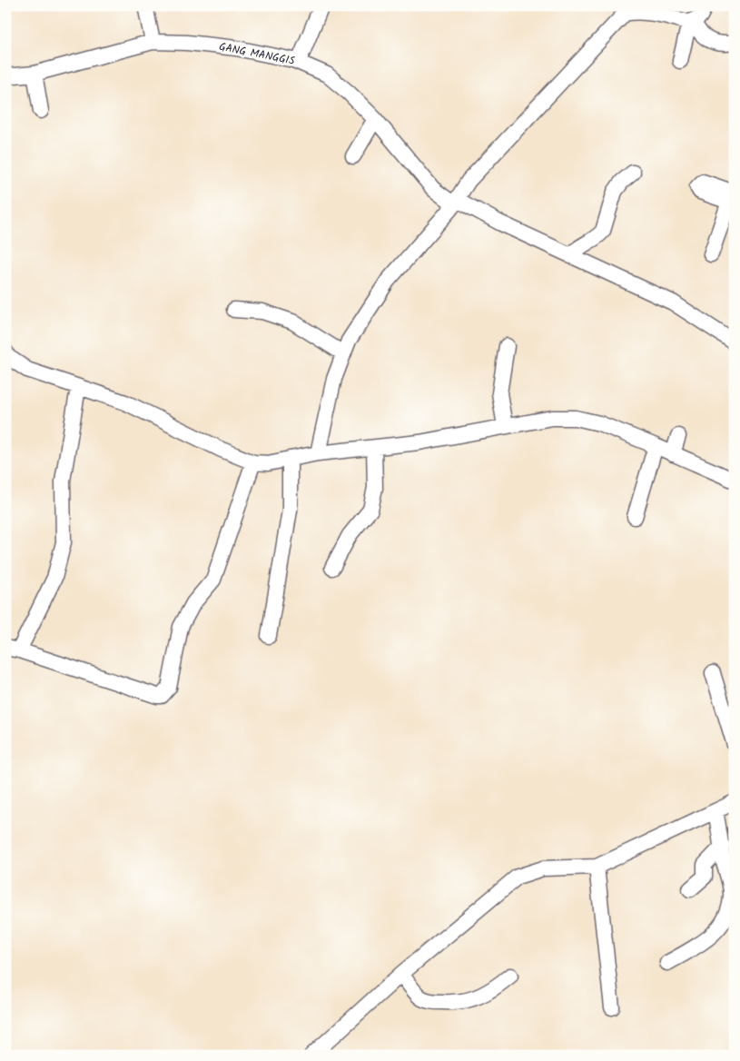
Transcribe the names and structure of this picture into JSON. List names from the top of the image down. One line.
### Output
{"streets":{"street":["GANG MANGGIS"]}}
